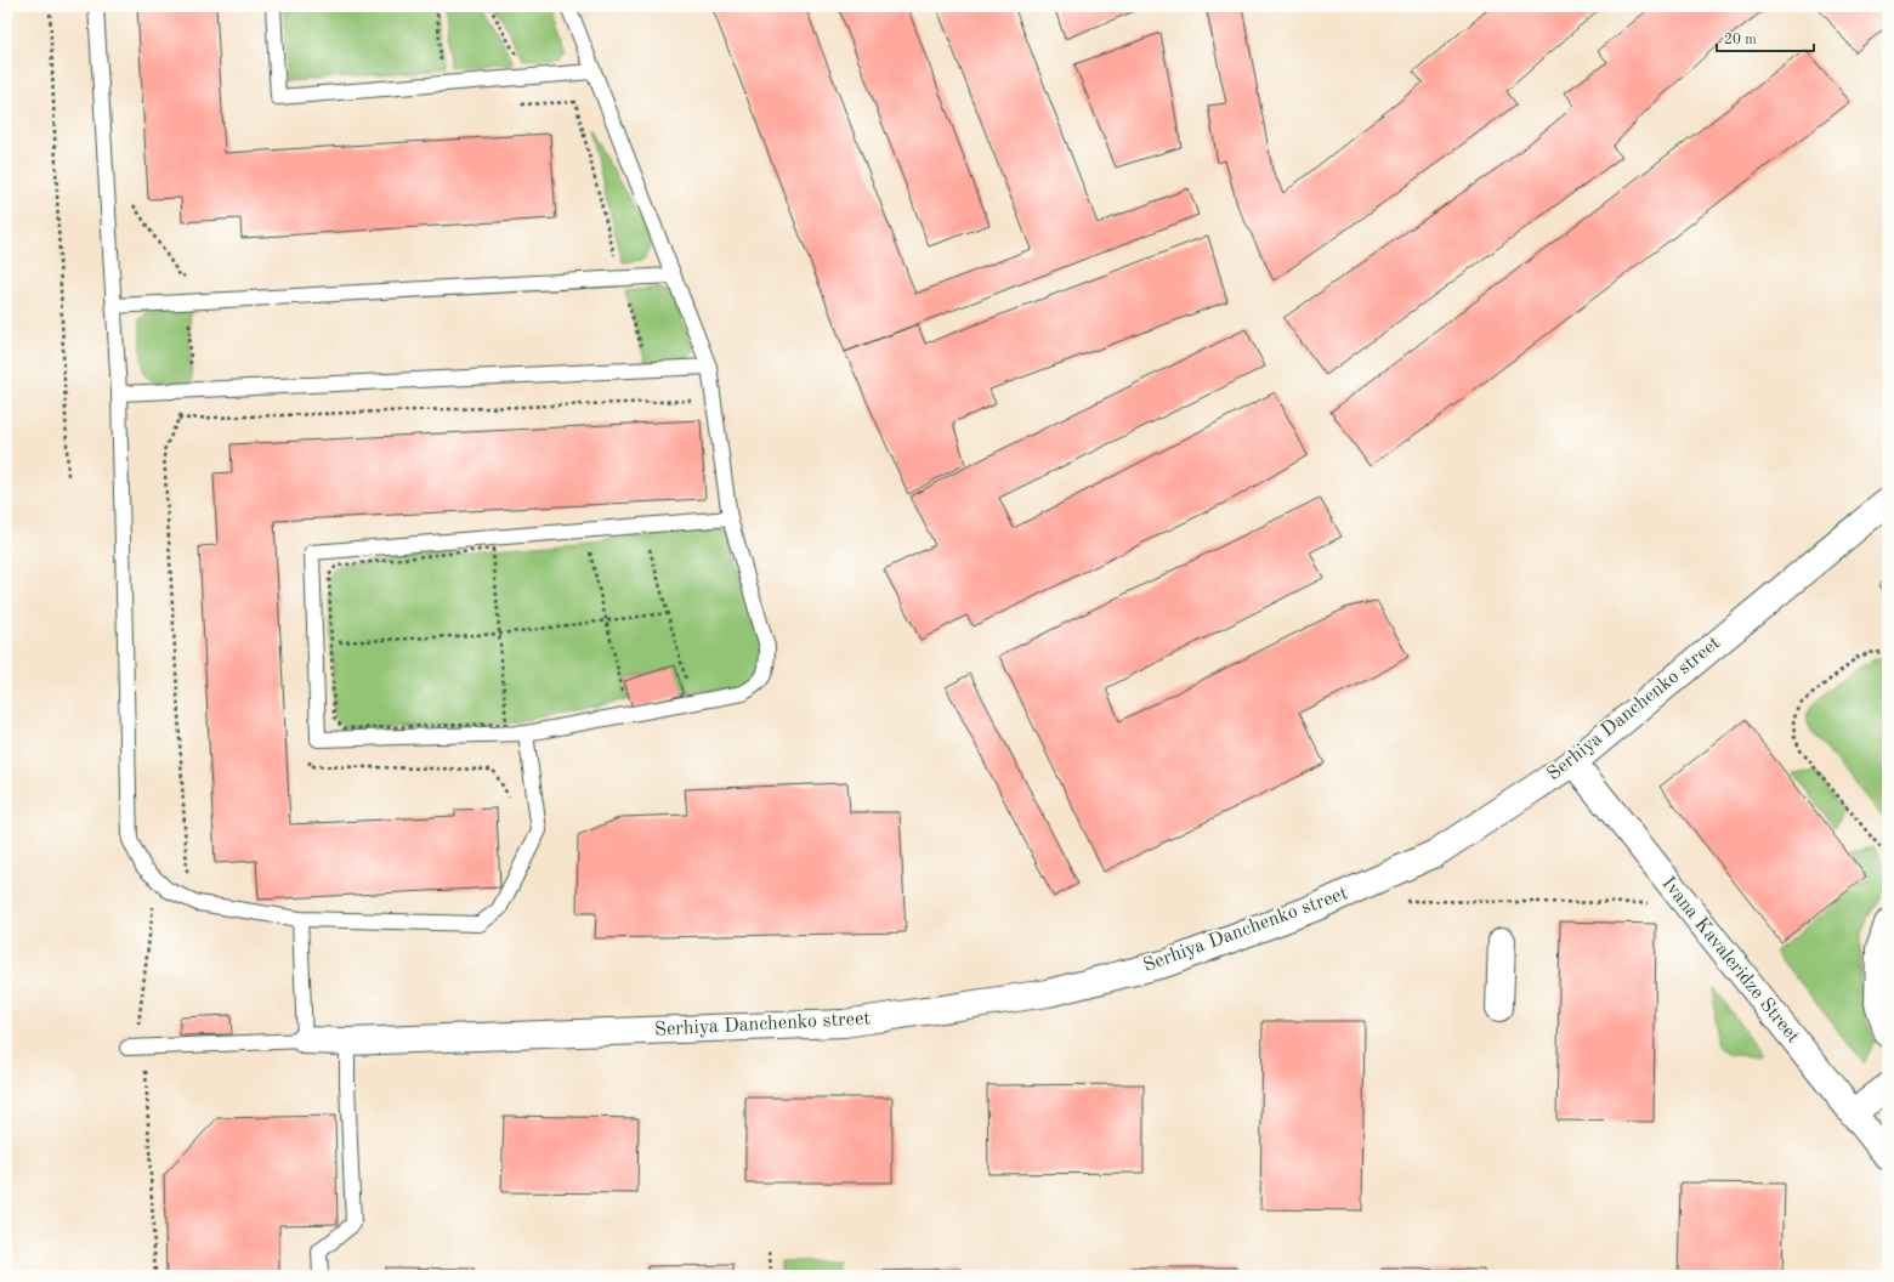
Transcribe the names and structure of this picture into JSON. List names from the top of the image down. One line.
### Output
{"streets":{"street":["Serhiya Danchenko street","Ivana Kavaleridze Street"]},"crossings":[["Serhiya Danchenko street","Ivana Kavaleridze Street"]],"scale_bar":"20 m"}
